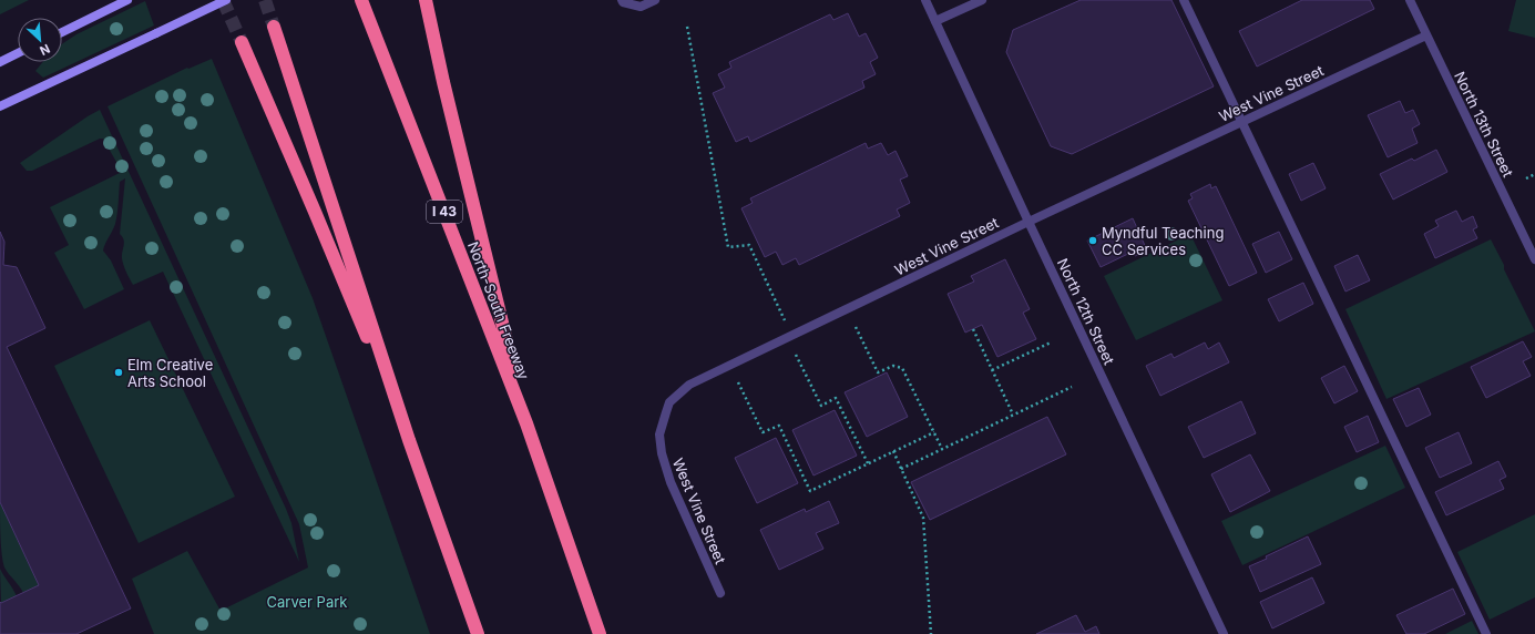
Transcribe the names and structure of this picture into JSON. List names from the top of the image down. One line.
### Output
{"streets":{"highway":["I 43","North-South Freeway"],"street":["West Vine Street","North 13th Street","North 12th Street"]},"crossings":[["West Vine Street","North 13th Street"],["West Vine Street","North 12th Street"]],"parks":["Carver Park"],"places":["Myndful Teaching CC Services","Elm Creative Arts School"],"north":"bottom right"}
